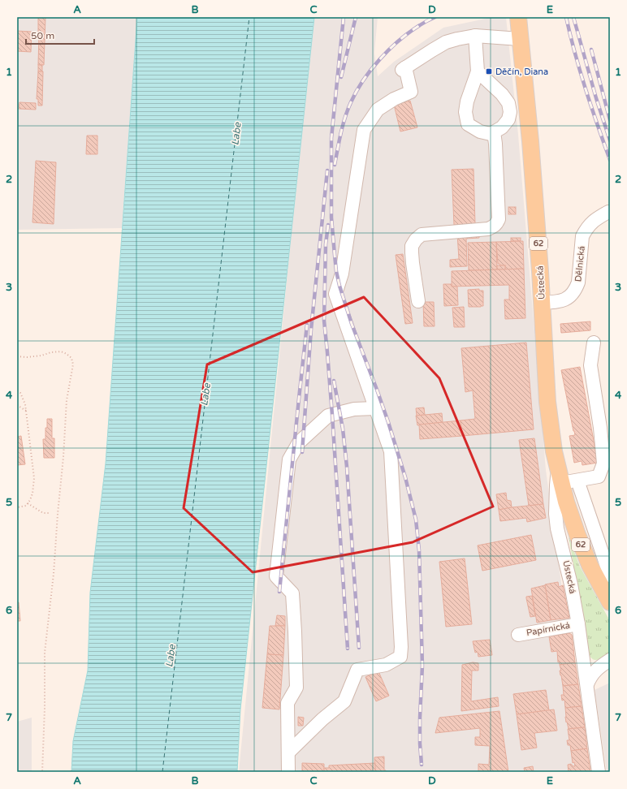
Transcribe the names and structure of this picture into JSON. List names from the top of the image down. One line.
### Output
{"streets":{"main road":["62","Ústecká"],"street":["Dělnická","Papírnická"]},"crossings":[["Dělnická","Ústecká"],["Ústecká","Papírnická"]],"water":["Labe"],"places":{"transit":["Děčín, Diana"]},"scale_bar":"50 m","grid":{"columns":["A","B","C","D","E"],"rows":["1","2","3","4","5","6","7"]}}
